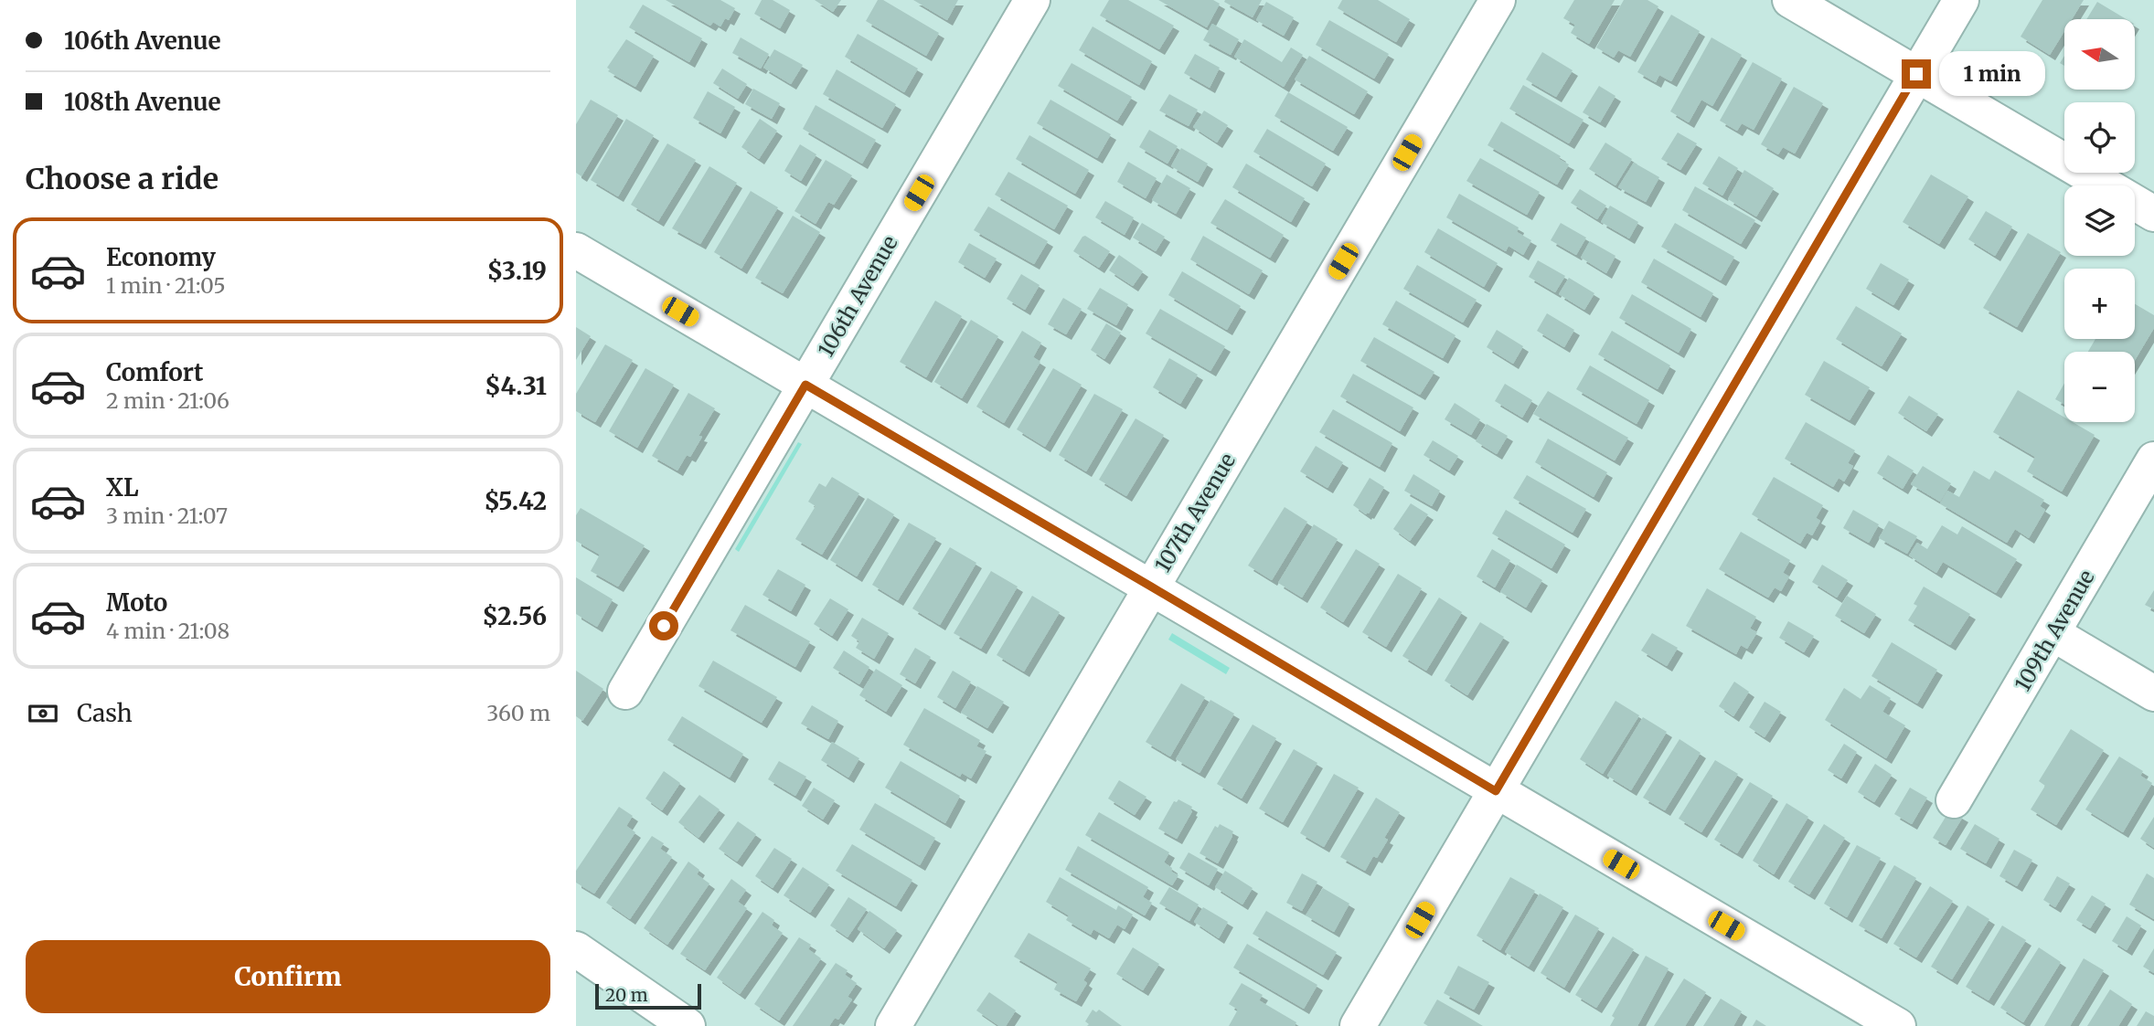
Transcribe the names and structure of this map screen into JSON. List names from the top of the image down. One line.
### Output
{"streets":{"street":["106th Avenue","107th Avenue","109th Avenue"]},"scale_bar":"20 m","north":"left","page":{"banner":["106th Avenue","108th Avenue"],"map_buttons":["+","−"],"bubble":"1 min","heading":"Choose a ride","list":[{"name":"Economy","note":"1 min · 21:05","value":"$3.19"},{"name":"Comfort","note":"2 min · 21:06","value":"$4.31"},{"name":"XL","note":"3 min · 21:07","value":"$5.42"},{"name":"Moto","note":"4 min · 21:08","value":"$2.56"}],"pay":["Cash","360 m"],"buttons":"Confirm","scale":"20 m"}}
